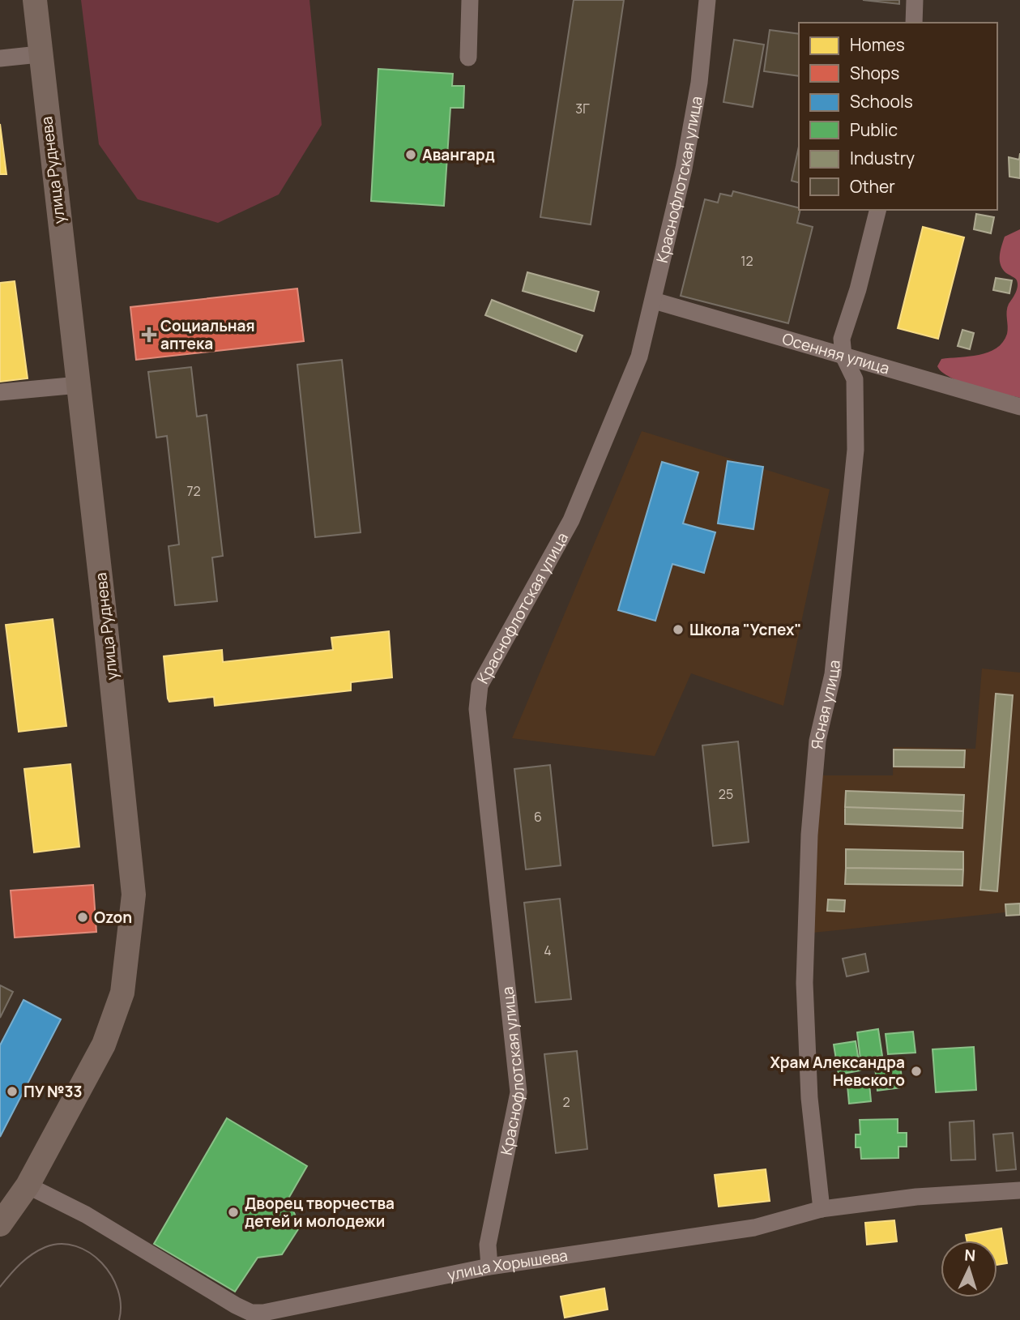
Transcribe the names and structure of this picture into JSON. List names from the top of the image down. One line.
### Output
{"streets":{"main road":["улица Руднева"],"street":["Краснофлотская улица","Осенняя улица","Ясная улица","улица Хорышева"]},"crossings":[["улица Руднева","улица Хорышева"],["Краснофлотская улица","Осенняя улица"],["Краснофлотская улица","улица Хорышева"],["Осенняя улица","Ясная улица"],["Ясная улица","улица Хорышева"]],"places":{"other":["Авангард","Школа \"Успех\"","Ozon","Храм Александра Невского","ПУ №33","Дворец творчества детей и молодежи"],"health":["Социальная аптека"]},"house_numbers":["3Г","12","72","25","6","4","2"],"legend":["Homes","Shops","Schools","Public","Industry","Other"],"north":"top"}
